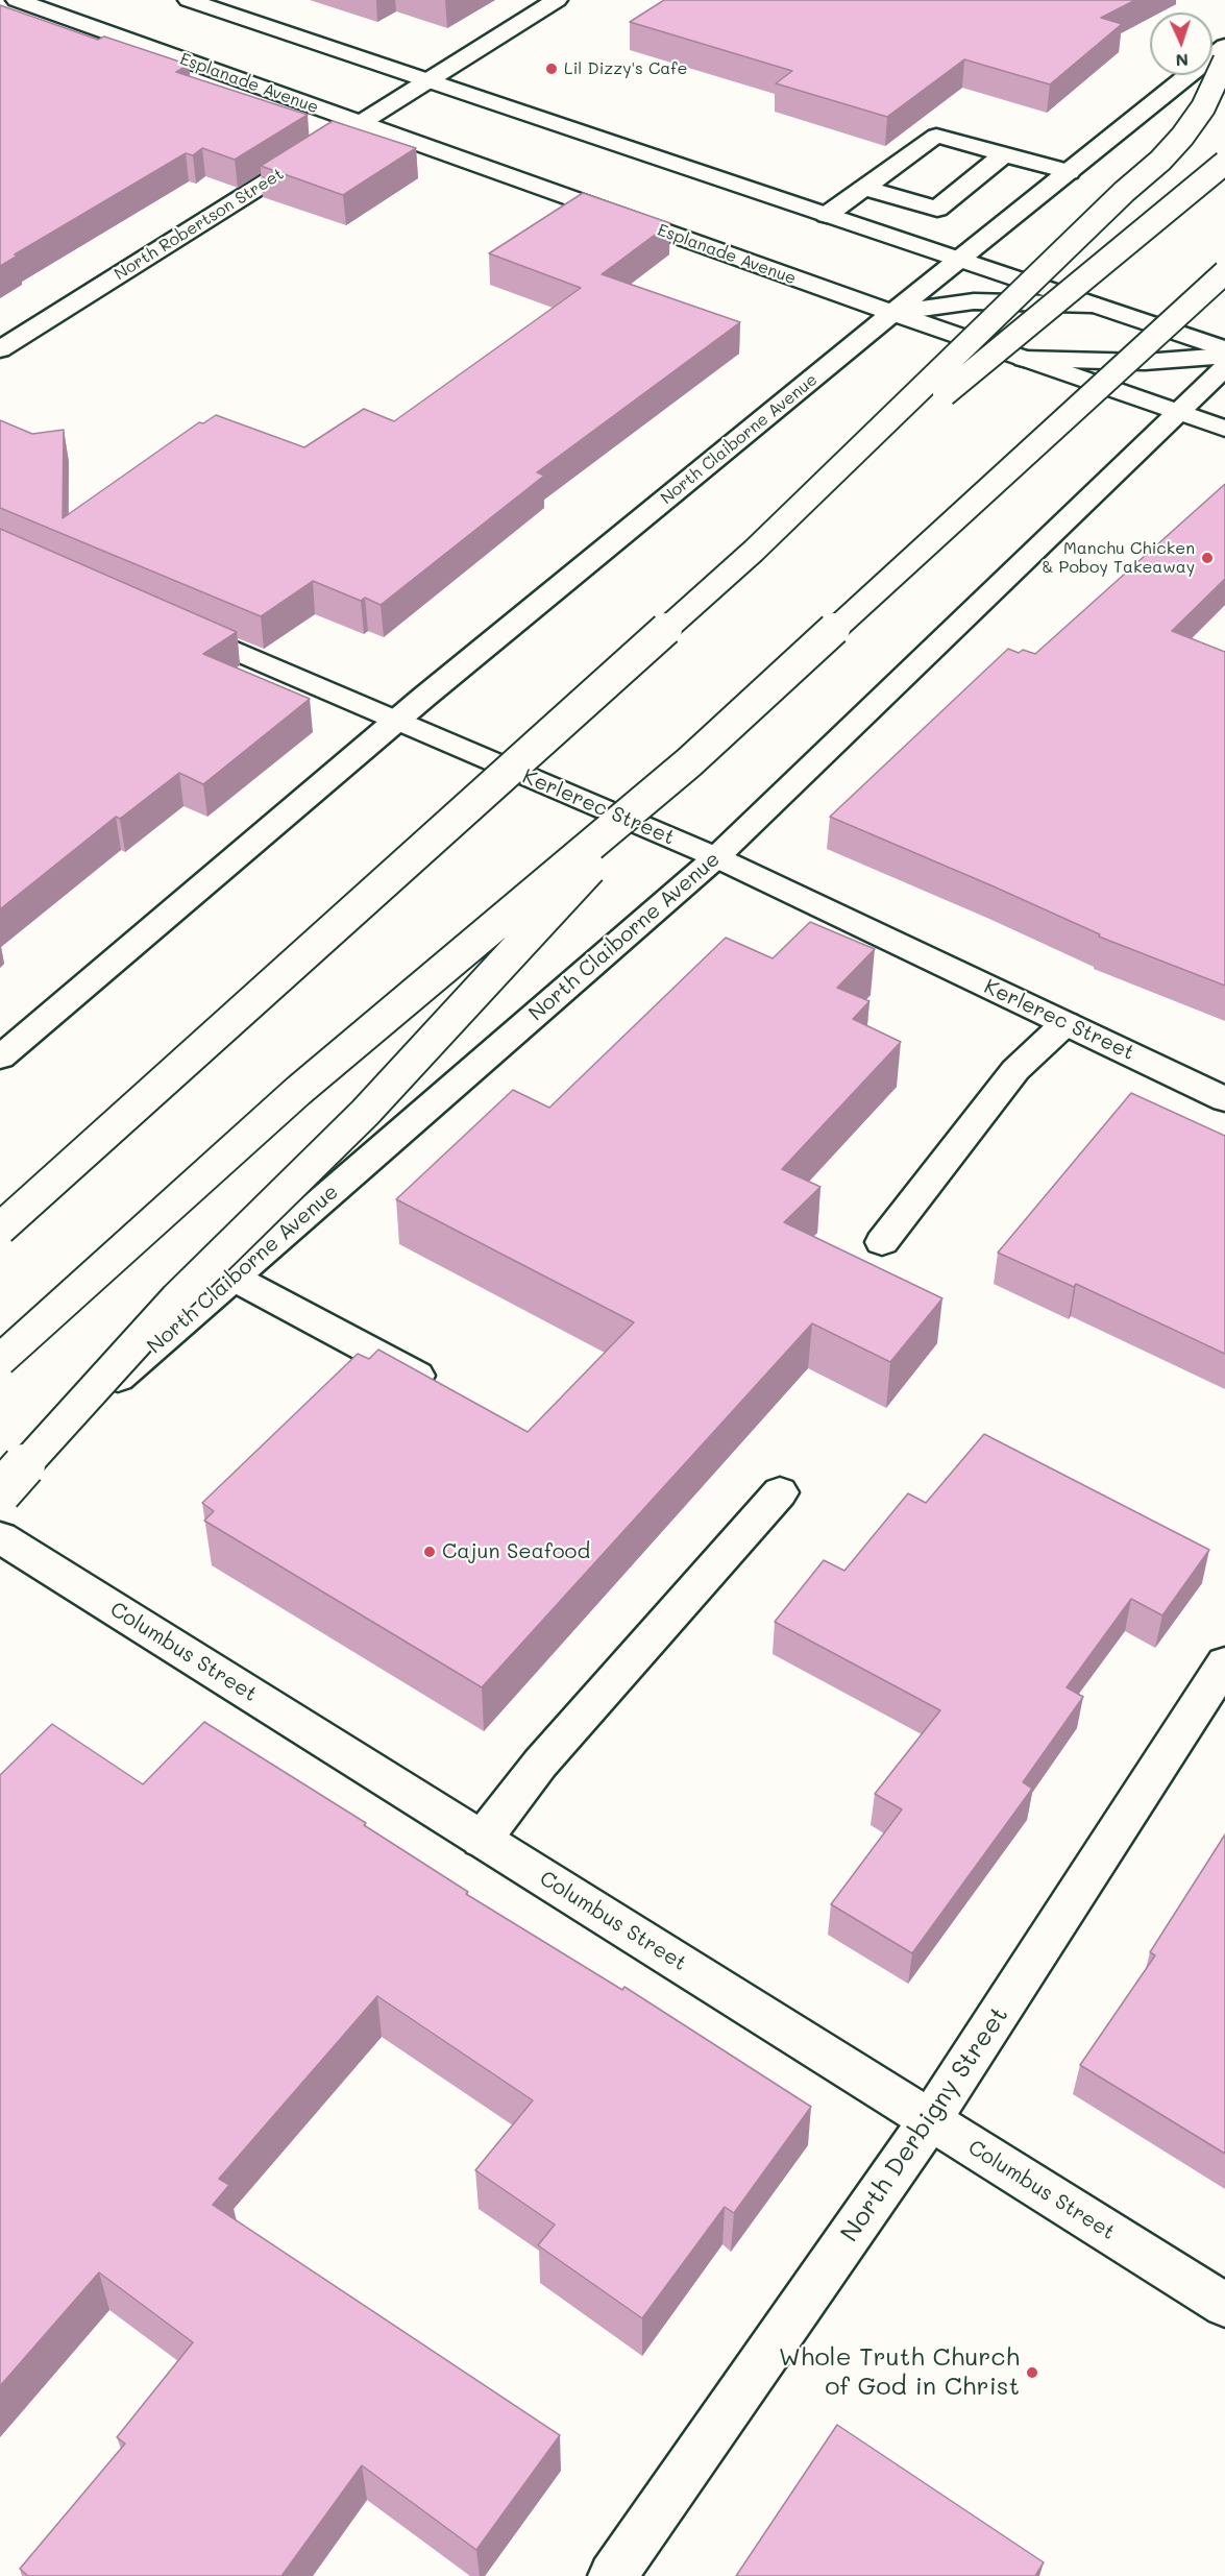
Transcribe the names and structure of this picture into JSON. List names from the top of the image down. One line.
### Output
{"streets":{"main road":["Esplanade Avenue","North Robertson Street","North Claiborne Avenue","Kerlerec Street","Columbus Street","North Derbigny Street"]},"crossings":[["Esplanade Avenue","North Robertson Street"],["Esplanade Avenue","North Claiborne Avenue"],["North Claiborne Avenue","Kerlerec Street"],["Columbus Street","North Derbigny Street"]],"places":["Lil Dizzy's Cafe","Manchu Chicken & Poboy Takeaway","Cajun Seafood","Whole Truth Church of God in Christ"],"north":"bottom"}
